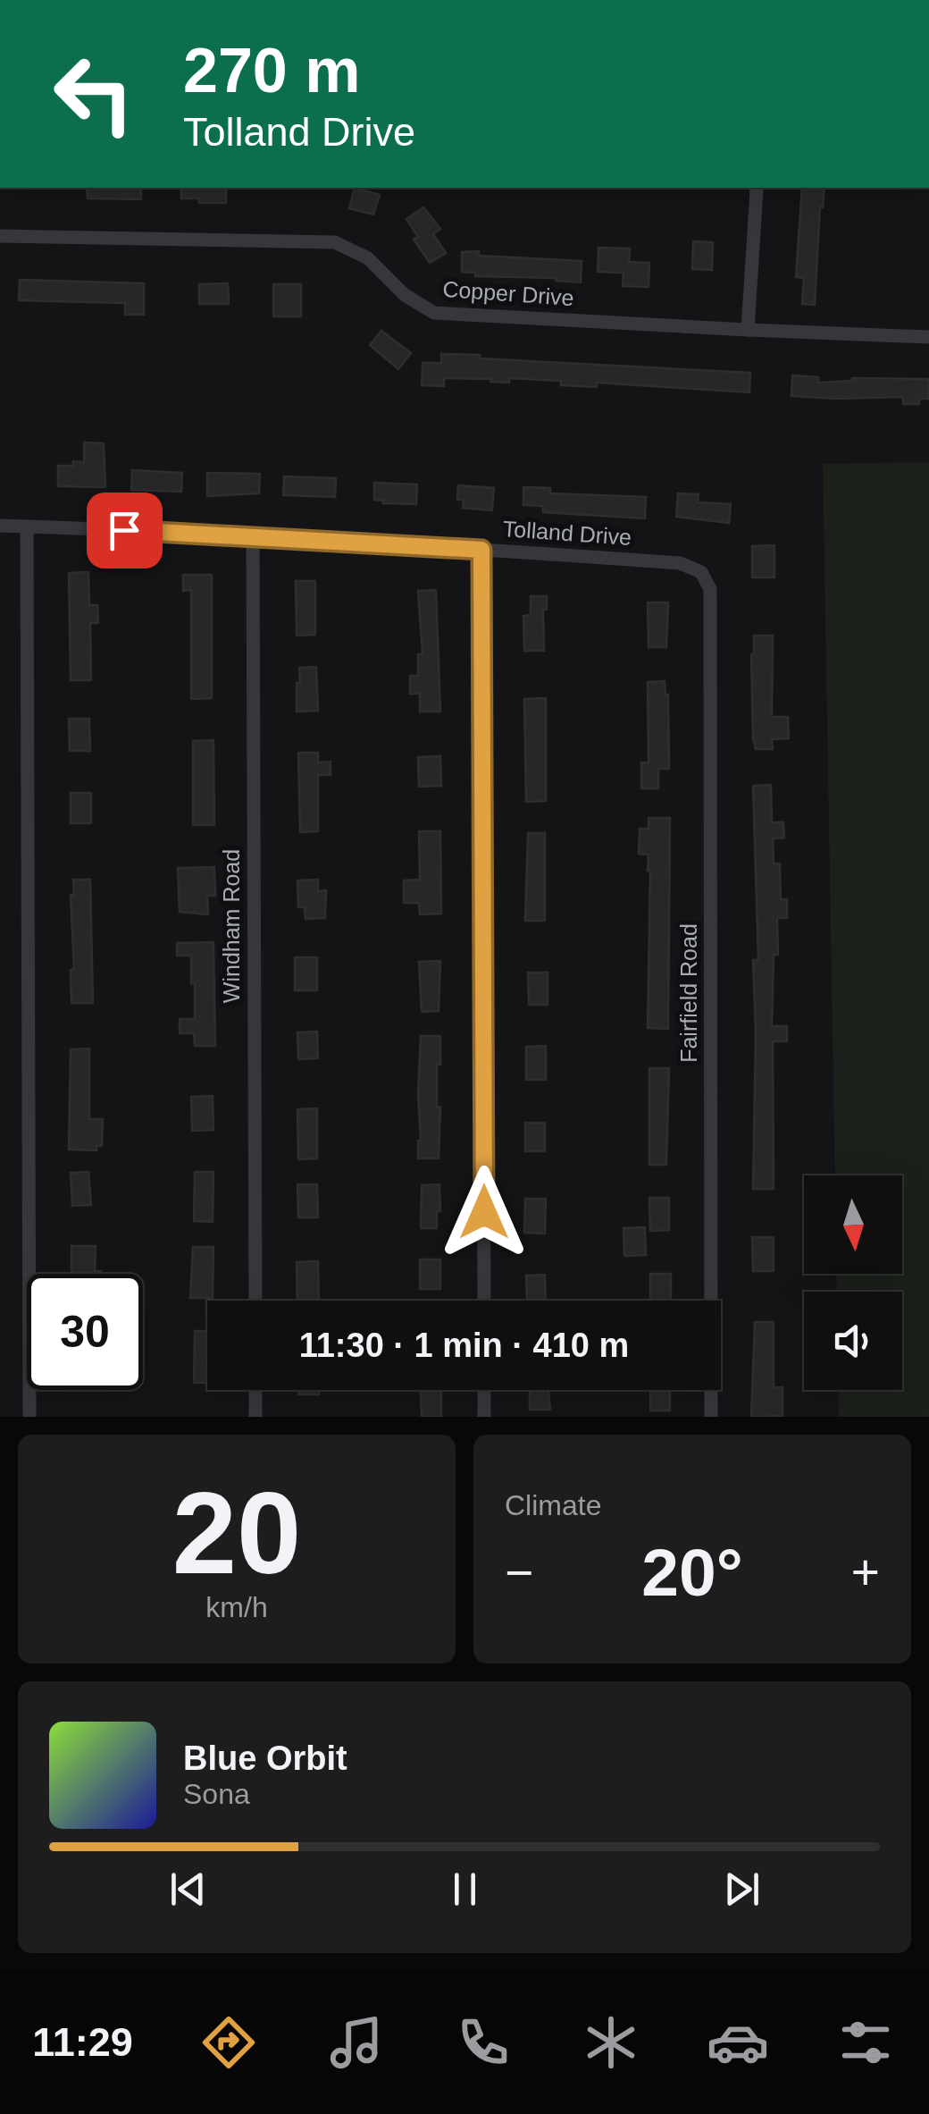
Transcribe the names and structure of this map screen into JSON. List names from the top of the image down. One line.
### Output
{"streets":{"street":["Copper Drive","Tolland Drive","Windham Road","Fairfield Road"]},"crossings":[["Tolland Drive","Windham Road"],["Tolland Drive","Fairfield Road"]],"north":"bottom","page":{"turn":["270 m","Tolland Drive"],"limit":"30","trip":"11:30 · 1 min · 410 m","tile":[["20","km/h"],"Climate"],"heat":["−","20°","+"],"song":["Blue Orbit","Sona"],"tabs":"11:29"}}
